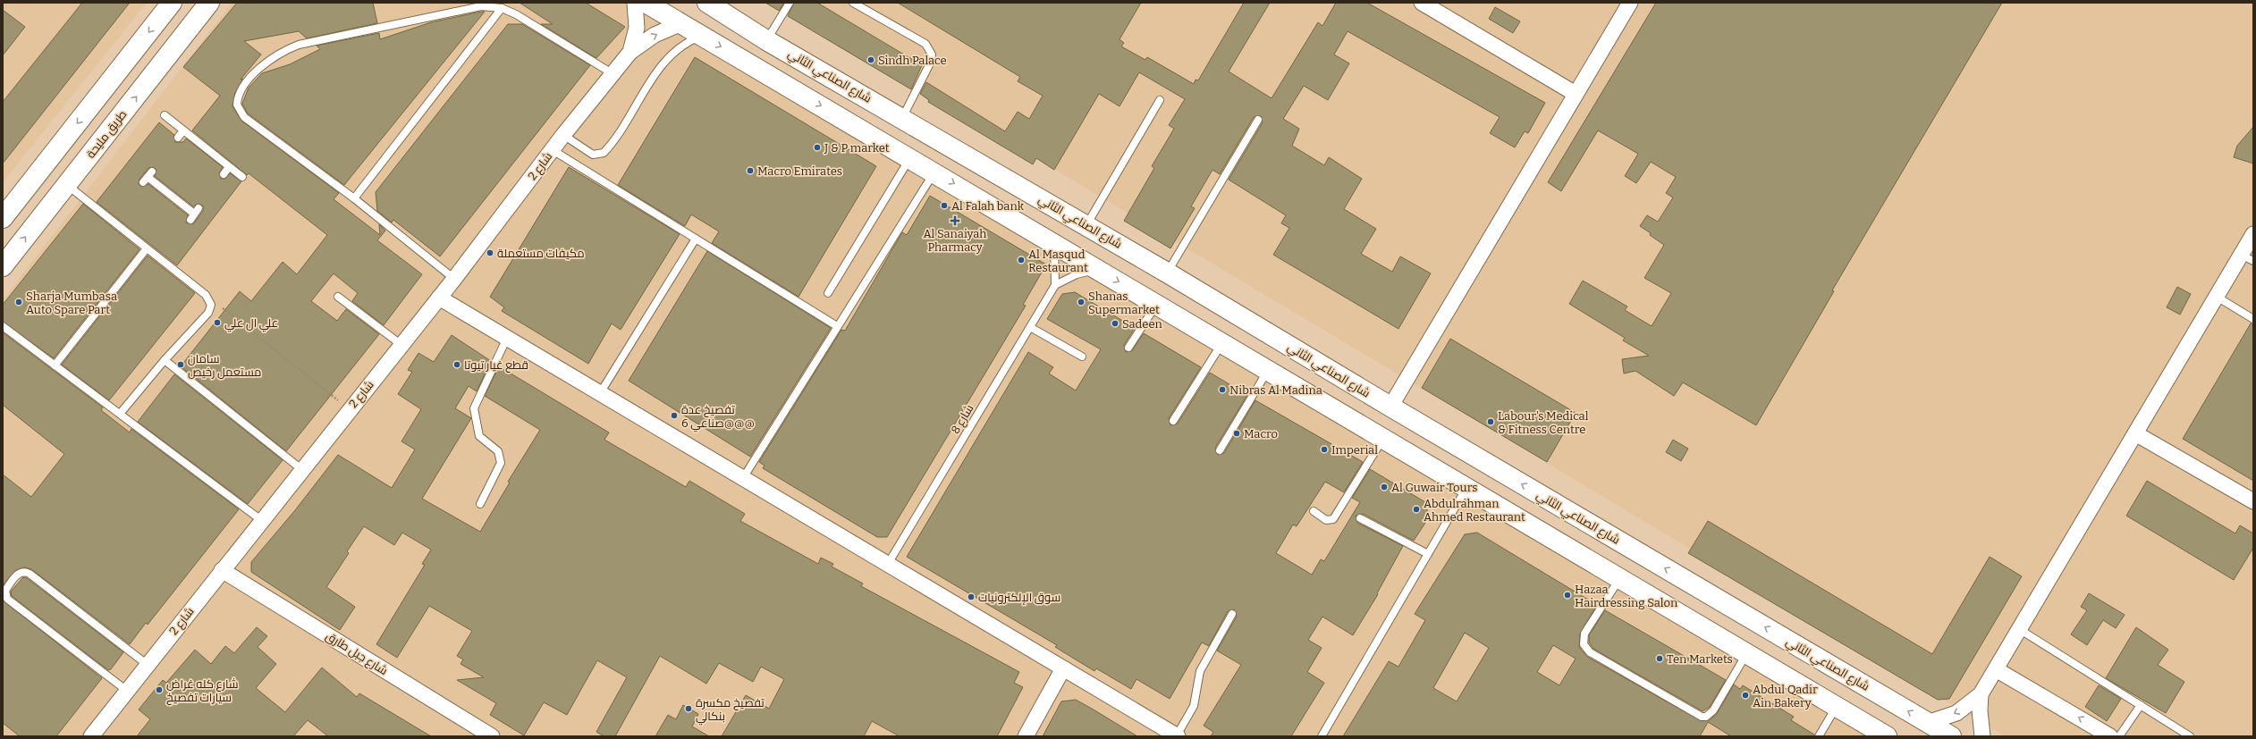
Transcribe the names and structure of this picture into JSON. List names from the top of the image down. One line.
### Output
{"streets":{"main road":["شارع الصناعي الثاني","طريق مليحة"],"street":["شارع 2","شارع جبل طارق"],"lane":["شارع 8"]},"crossings":[["شارع 2","شارع جبل طارق"]],"places":{"other":["Sindh Palace","J & P market","Macro Emirates","Al Falah bank","مكيفات مستعملة","Al Masqud Restaurant","Sharja Mumbasa Auto Spare Part","Shanas Supermarket","علي ال علي","Sadeen","سامان مستعمل رخيص","قطع غيار تيوتا","Nibras Al Madina","تفصيخ عدة صناعي 6@@@","Labour's Medical & Fitness Centre","Macro","Imperial","Al Guwair Tours","Abdulrahman Ahmed Restaurant","Hazaa Hairdressing Salon","سوق الإلكترونيات","Ten Markets","شارع كله غراض سيارات تفصيخ","Abdul Qadir Ain Bakery","تفصيخ مكسرة بنكالي"],"health":["Al Sanaiyah Pharmacy"]}}
